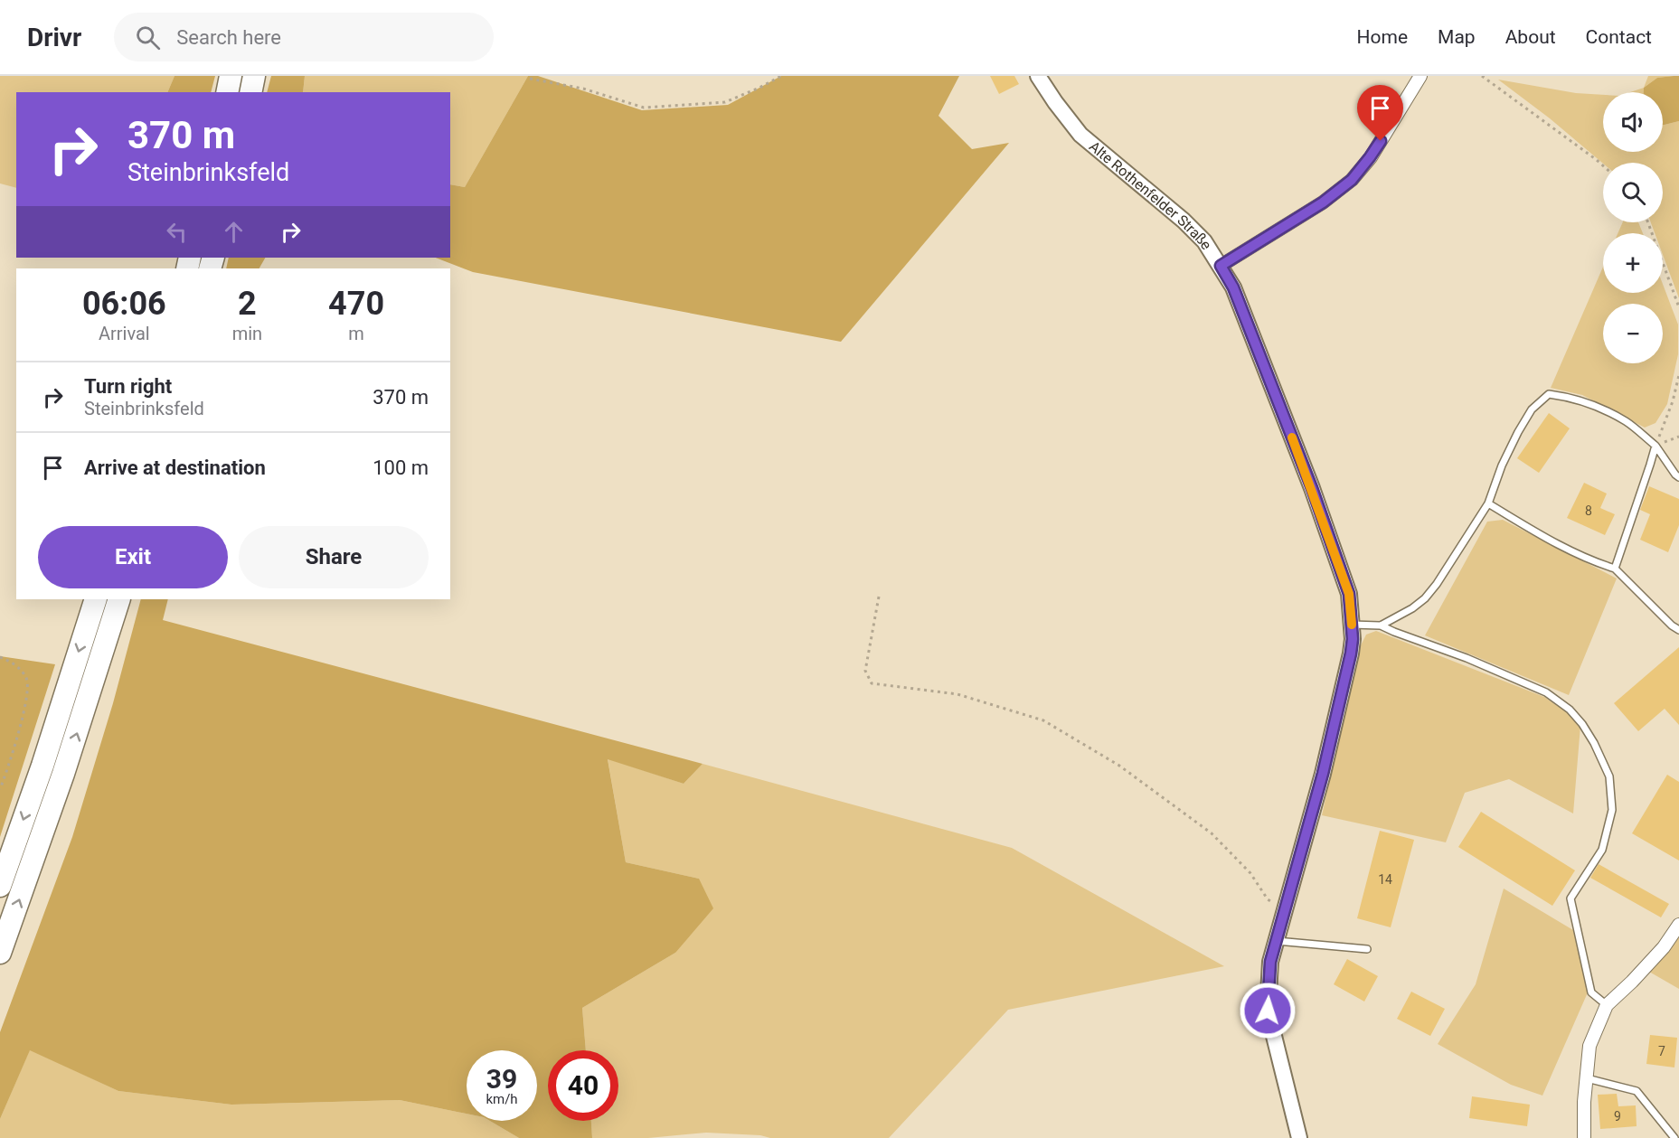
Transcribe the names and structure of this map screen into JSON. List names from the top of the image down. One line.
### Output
{"streets":{"street":["Alte Rothenfelder Straße"]},"house_numbers":["8","14","7","9"],"page":{"header":"Drivr","search":"Search here","nav":["Home","Map","About","Contact"],"map_buttons":["+","−"],"turn":["370 m","Steinbrinksfeld"],"eta":["06:06","Arrival","2","min","470","m"],"list":[{"name":"Turn right","note":"Steinbrinksfeld","value":"370 m"},{"name":"Arrive at destination","value":"100 m"}],"buttons":["Exit","Share"],"speed":"39 km/h","limit":"40"}}
